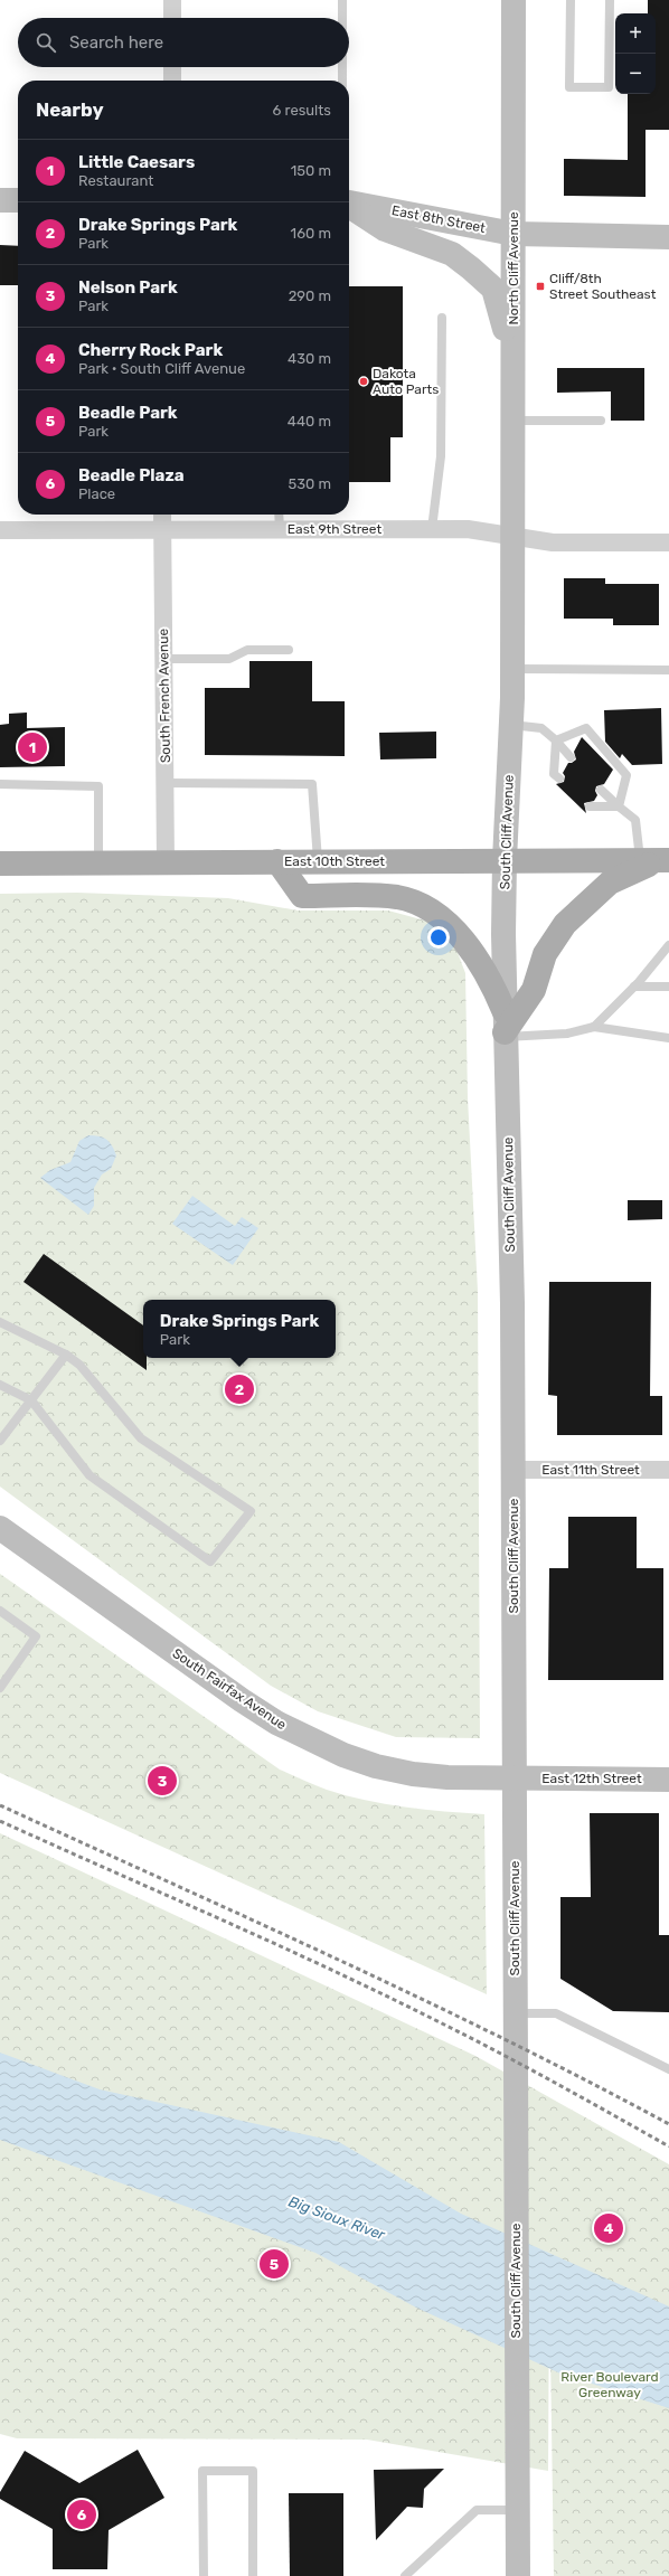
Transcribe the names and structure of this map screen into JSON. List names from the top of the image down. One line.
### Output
{"streets":{"main road":["East 8th Street","North Cliff Avenue","South Cliff Avenue","East 10th Street","South Fairfax Avenue","East 12th Street"],"street":["East 9th Street","South French Avenue","East 11th Street"]},"crossings":[["East 8th Street","North Cliff Avenue"],["North Cliff Avenue","East 9th Street"],["North Cliff Avenue","South Cliff Avenue"],["East 9th Street","South French Avenue"],["East 9th Street","South Cliff Avenue"],["South French Avenue","East 10th Street"],["South Cliff Avenue","East 10th Street"],["South Cliff Avenue","East 11th Street"],["South Cliff Avenue","South Fairfax Avenue"],["South Cliff Avenue","East 12th Street"],["South Fairfax Avenue","East 12th Street"]],"water":["Big Sioux River"],"parks":["River Boulevard Greenway"],"places":{"transit":["Cliff/8th Street Southeast"],"other":["Dakota Auto Parts"]},"page":{"map_buttons":["+","−"],"search":"Search here","heading":["Nearby","6 results"],"list":[{"mark":"1","name":"Little Caesars","note":"Restaurant","value":"150 m"},{"mark":"2","name":"Drake Springs Park","note":"Park","value":"160 m"},{"mark":"3","name":"Nelson Park","note":"Park","value":"290 m"},{"mark":"4","name":"Cherry Rock Park","note":"Park · South Cliff Avenue","value":"430 m"},{"mark":"5","name":"Beadle Park","note":"Park","value":"440 m"},{"mark":"6","name":"Beadle Plaza","note":"Place","value":"530 m"}],"pins":["1","2","3","4","5","6"],"popup":["Drake Springs Park","Park"]}}
